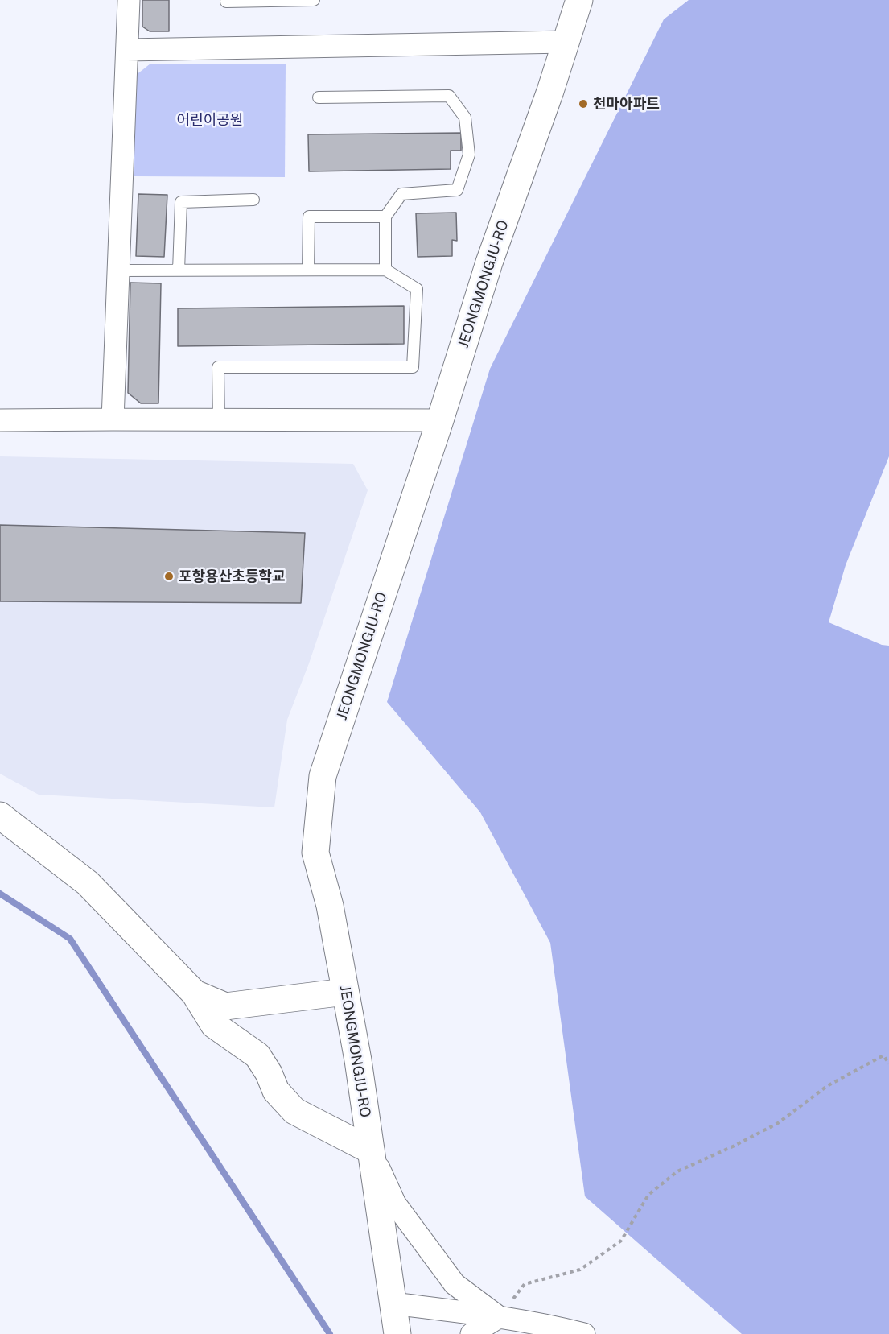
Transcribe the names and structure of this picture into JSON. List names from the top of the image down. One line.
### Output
{"streets":{"main road":["JEONGMONGJU-RO"]},"parks":["어린이공원"],"places":["천마아파트","포항용산초등학교"]}
